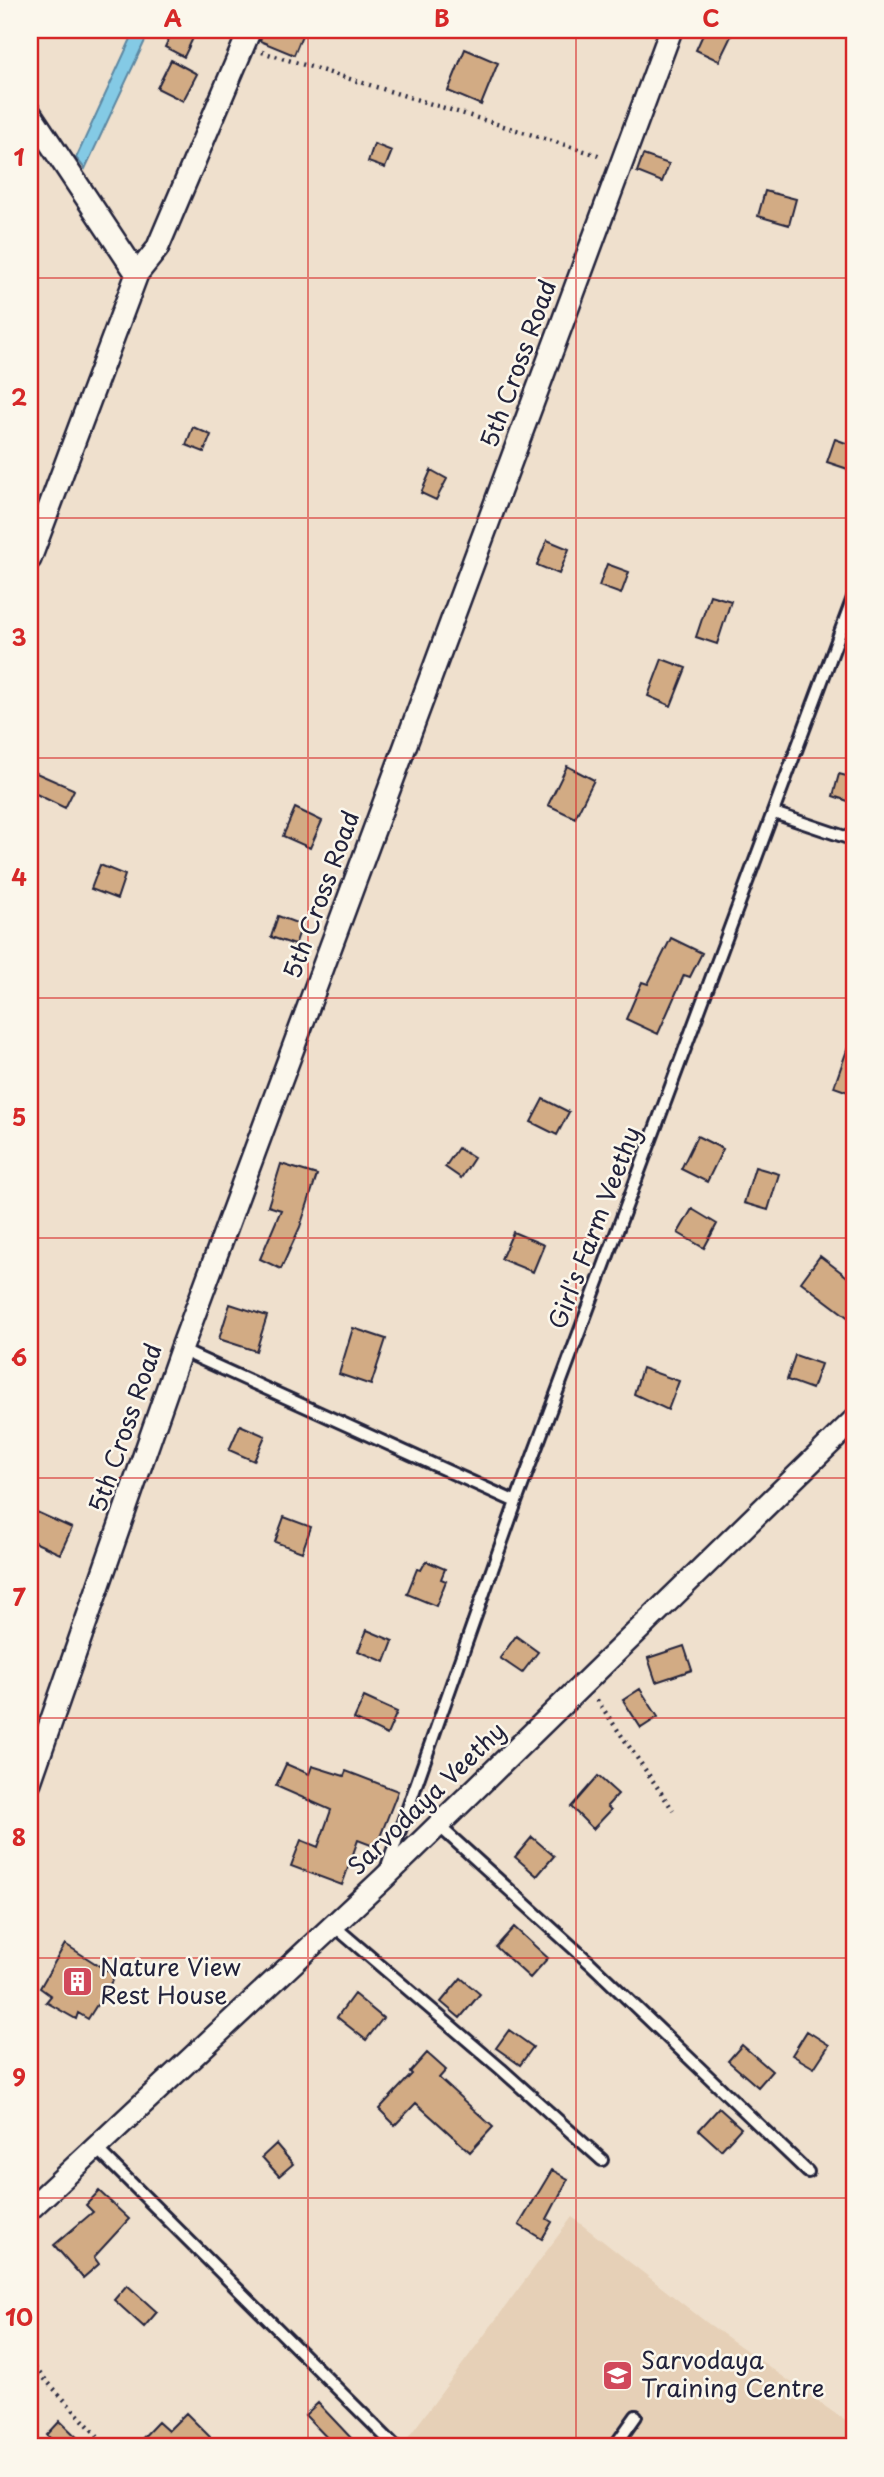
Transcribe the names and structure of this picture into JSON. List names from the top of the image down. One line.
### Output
{"streets":{"street":["5th Cross Road","Sarvodaya Veethy"],"lane":["Girl's Farm Veethy"]},"crossings":[["Girl's Farm Veethy","Sarvodaya Veethy"]],"places":{"building":["Nature View Rest House"],"school or university":["Sarvodaya Training Centre"]},"grid":{"columns":["A","B","C"],"rows":["1","2","3","4","5","6","7","8","9","10"]}}
